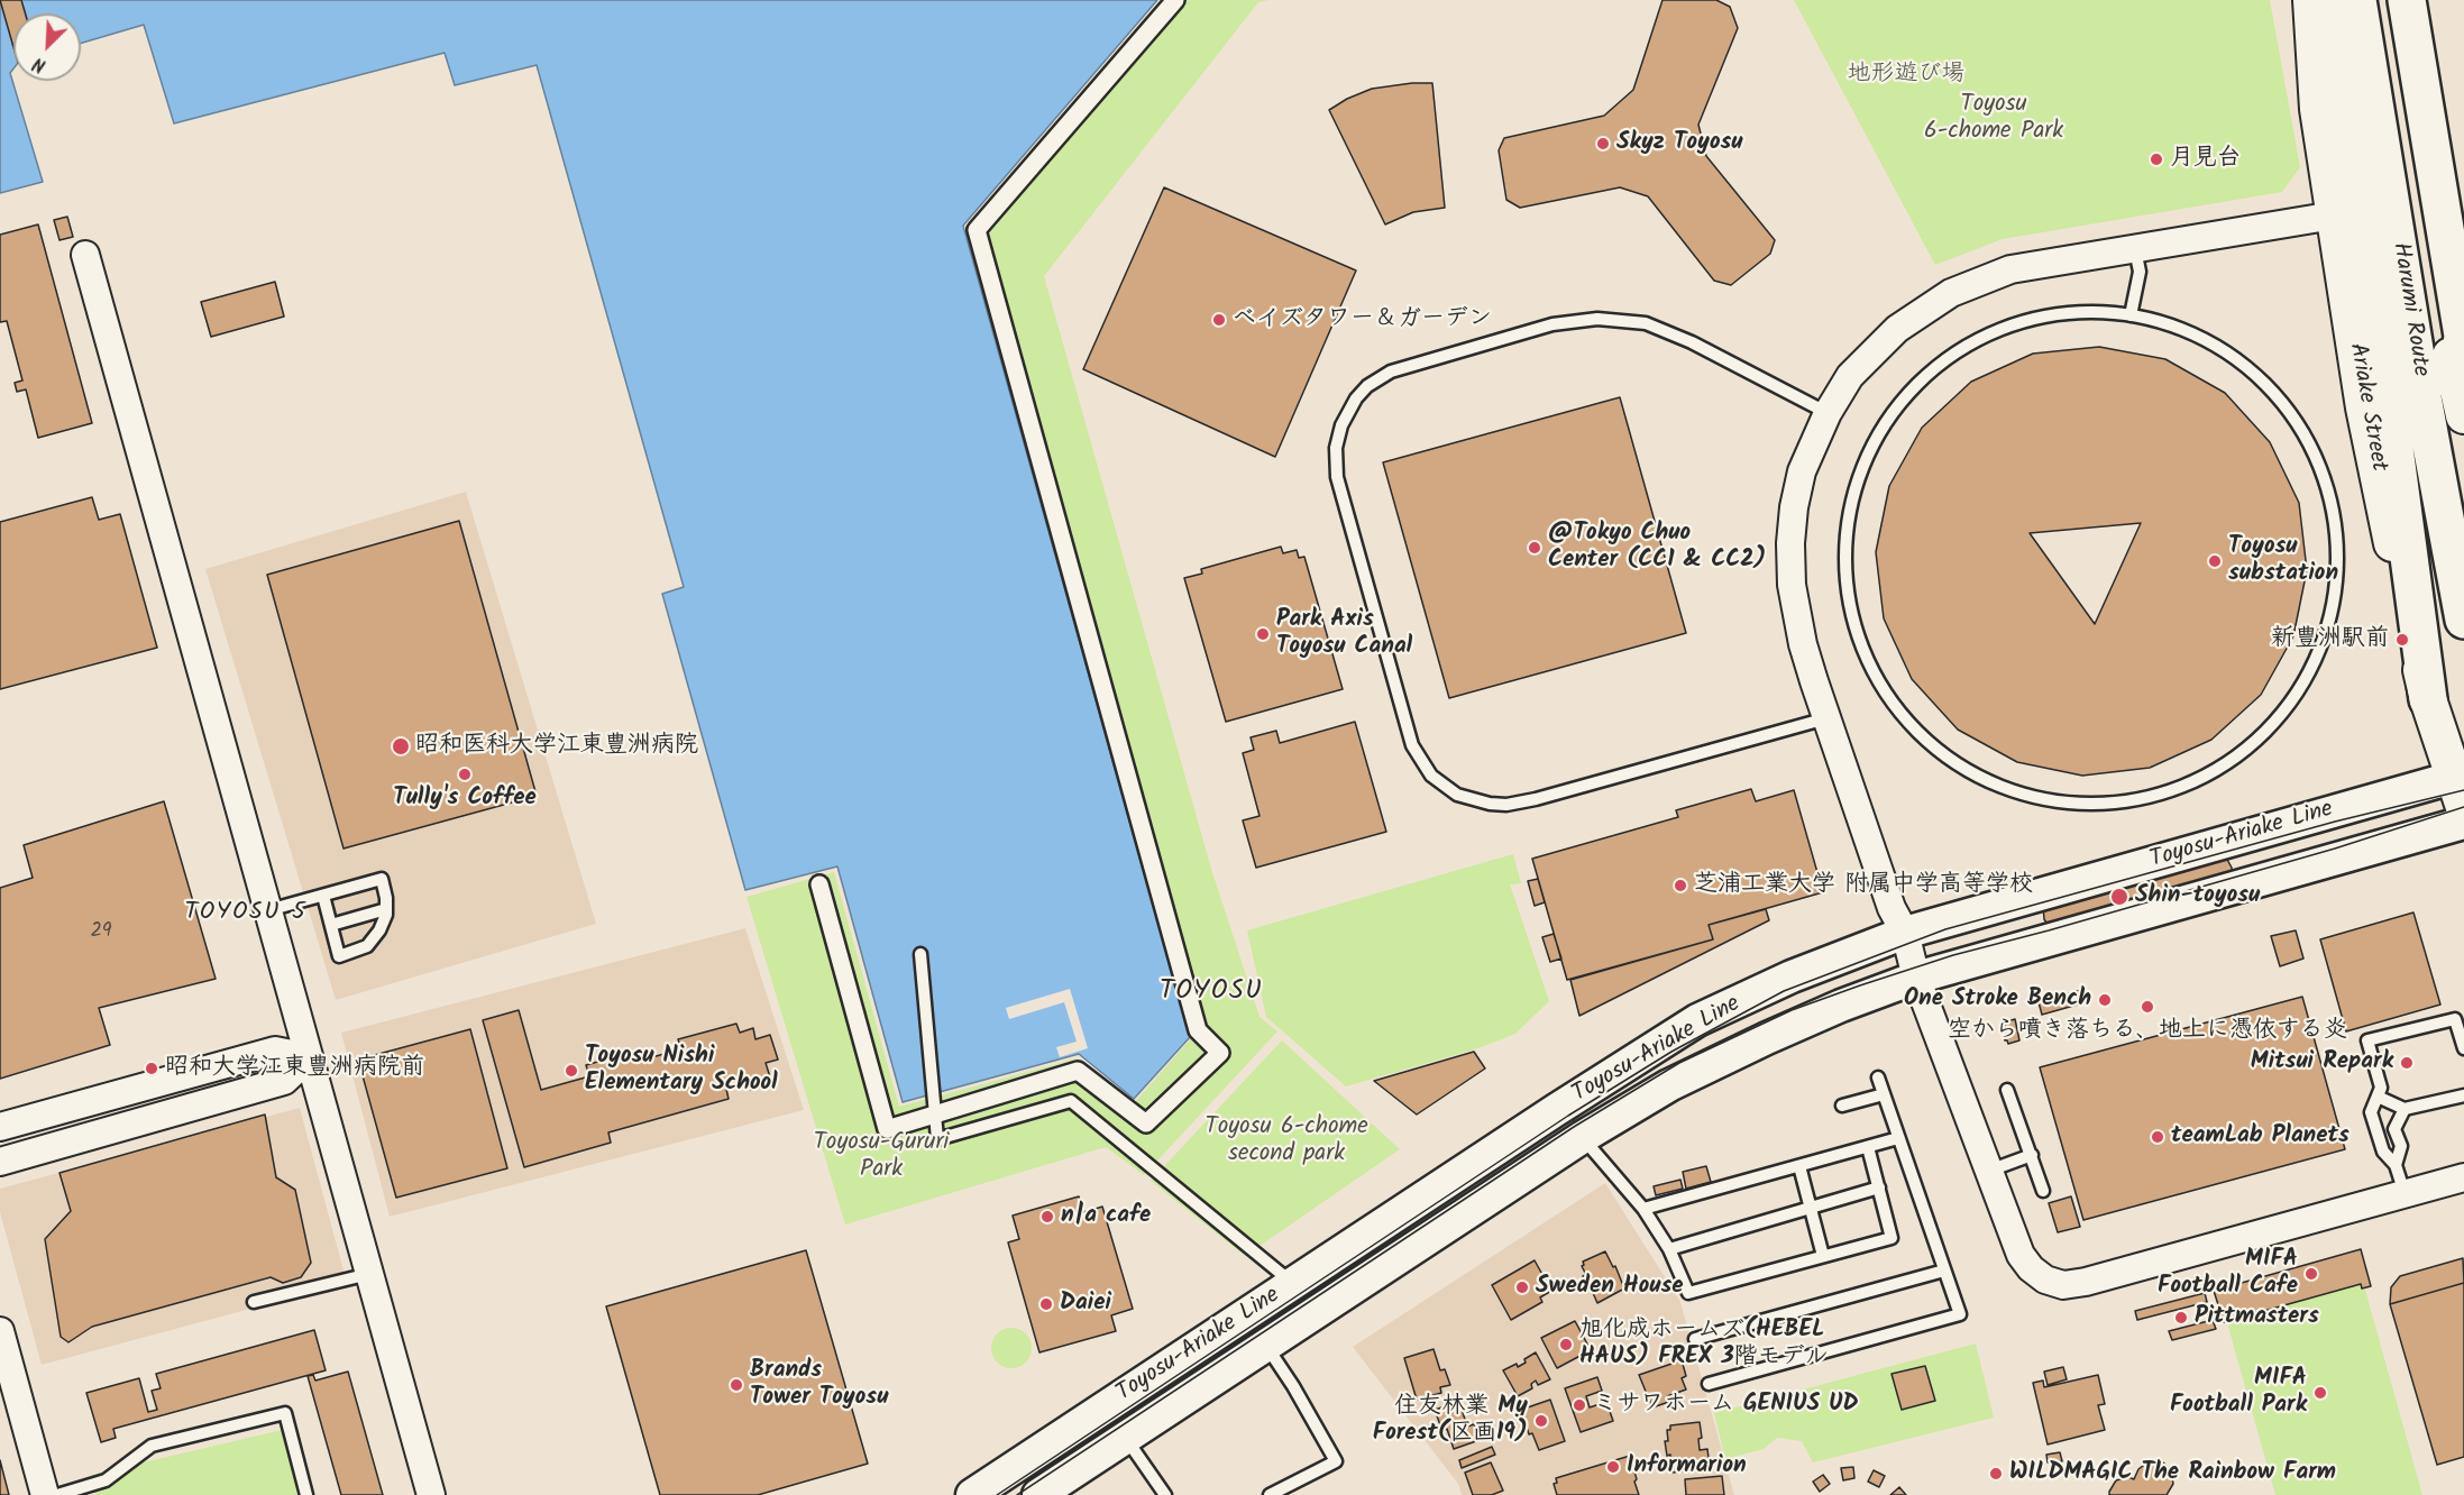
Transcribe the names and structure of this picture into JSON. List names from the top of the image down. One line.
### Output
{"streets":{"highway":["Harumi Route"],"main road":["Ariake Street","Toyosu-Ariake Line"]},"crossings":[["Ariake Street","Toyosu-Ariake Line"]],"districts":["TOYOSU 5","TOYOSU"],"parks":["地形遊び場","Toyosu 6-chome Park","Toyosu 6-chome second park","Toyosu-Gururi Park"],"places":["Skyz Toyosu","月見台","ベイズタワー＆ガーデン","@Tokyo Chuo Center (CC1 & CC2)","Toyosu substation","Park Axis Toyosu Canal","新豊洲駅前","昭和医科大学江東豊洲病院","Tully's Coffee","芝浦工業大学 附属中学高等学校","Shin-toyosu","One Stroke Bench","空から噴き落ちる、地上に憑依する炎","Mitsui Repark","昭和大学江東豊洲病院前","Toyosu Nishi Elementary School","teamLab Planets","n|a cafe","MIFA Football Cafe","Sweden House","Daiei","Pittmasters","旭化成ホームズ(HEBEL HAUS) FREX 3階モデル","Brands Tower Toyosu","MIFA Football Park","ミサワホーム GENIUS UD","住友林業 My Forest(区画19)","Informarion","WILDMAGIC The Rainbow Farm"],"house_numbers":["29"],"north":"bottom left"}
